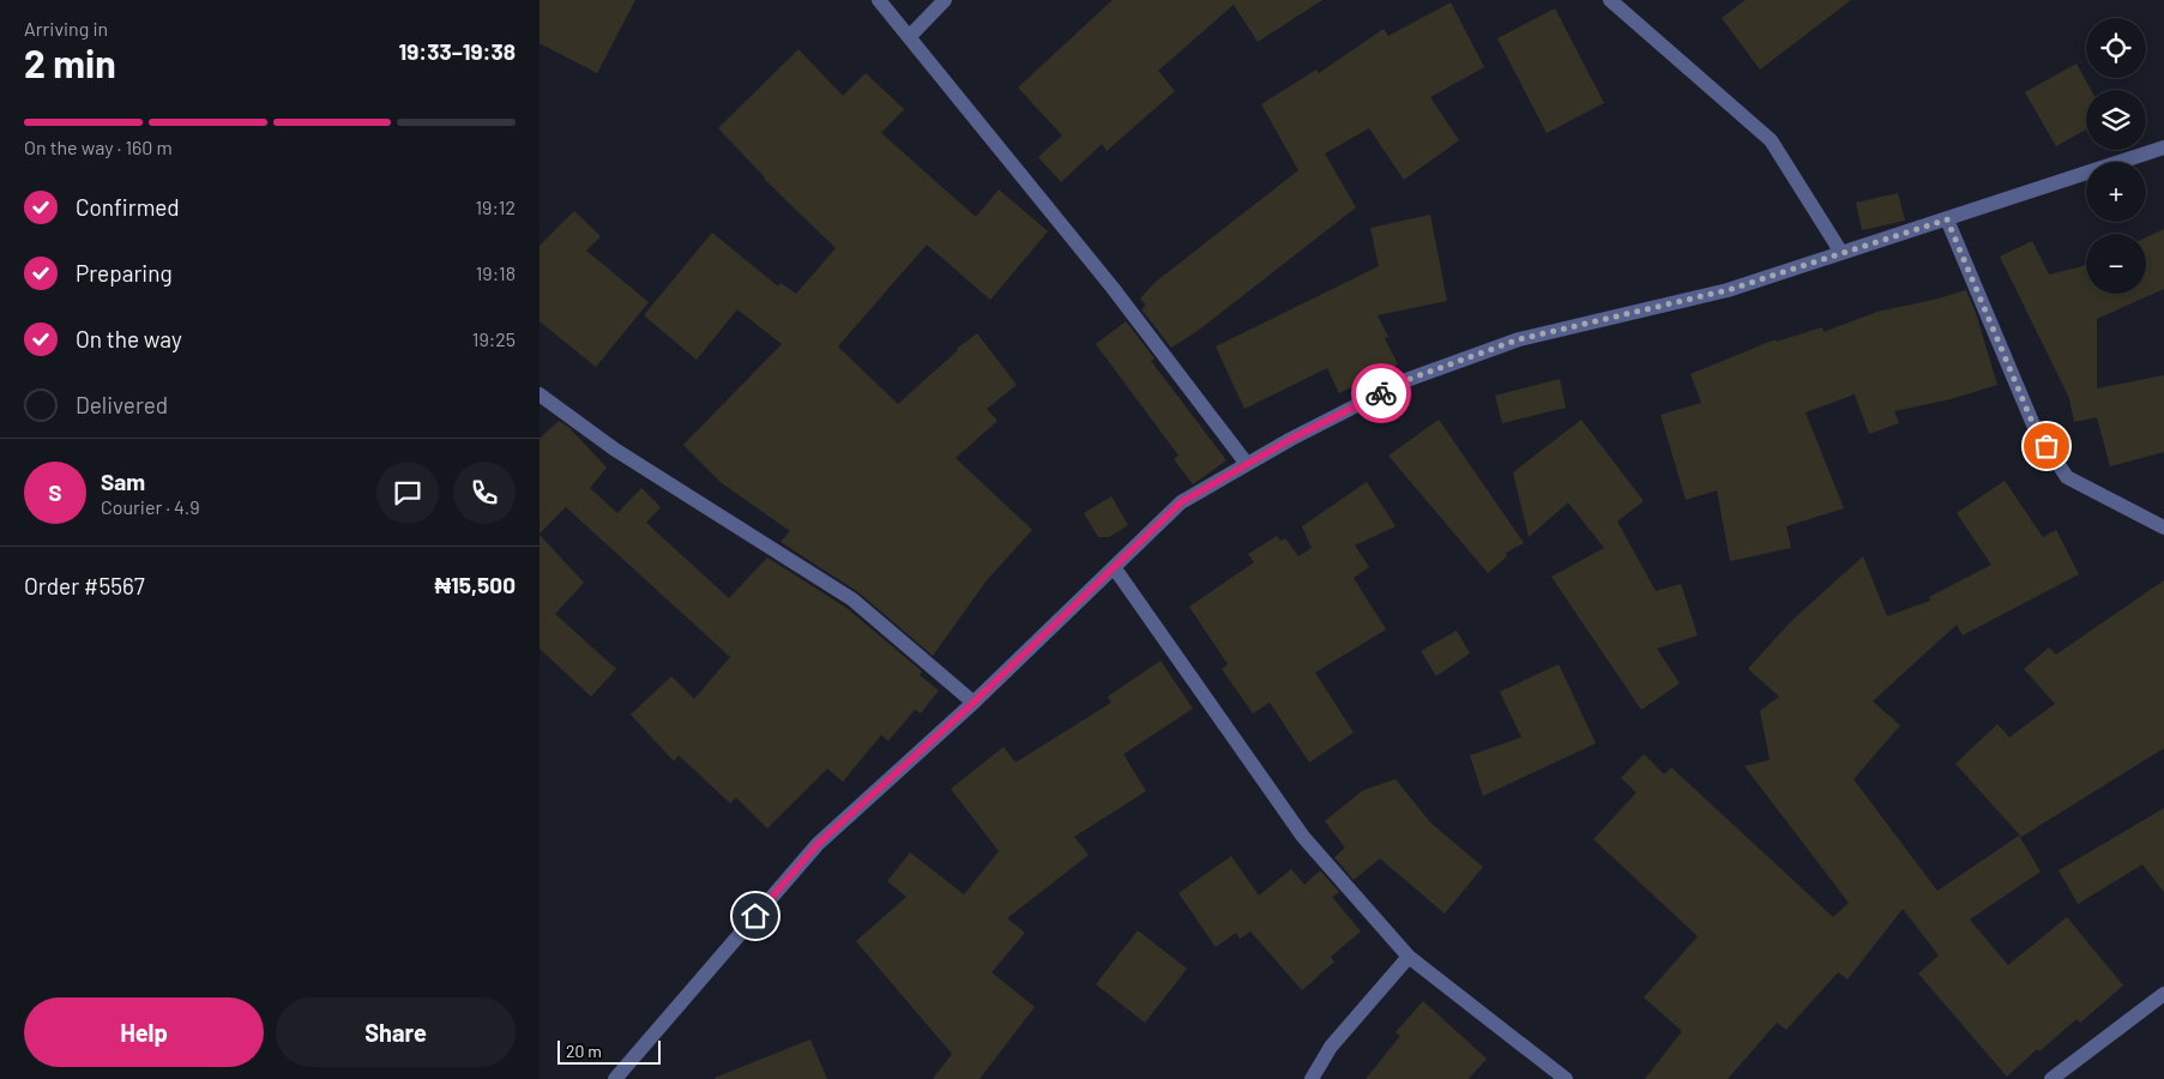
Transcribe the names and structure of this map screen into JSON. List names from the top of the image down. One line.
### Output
{"scale_bar":"20 m","page":{"heading":["2 min","Arriving in","19:33–19:38"],"panel":["Sam","Courier · 4.9","Order #5567","₦15,500"],"map_buttons":["+","−"],"bar":"On the way · 160 m","list":[["Confirmed","19:12"],["Preparing","19:18"],["On the way","19:25"],"Delivered"],"round":"S","buttons":["Help","Share"],"scale":"20 m"}}
